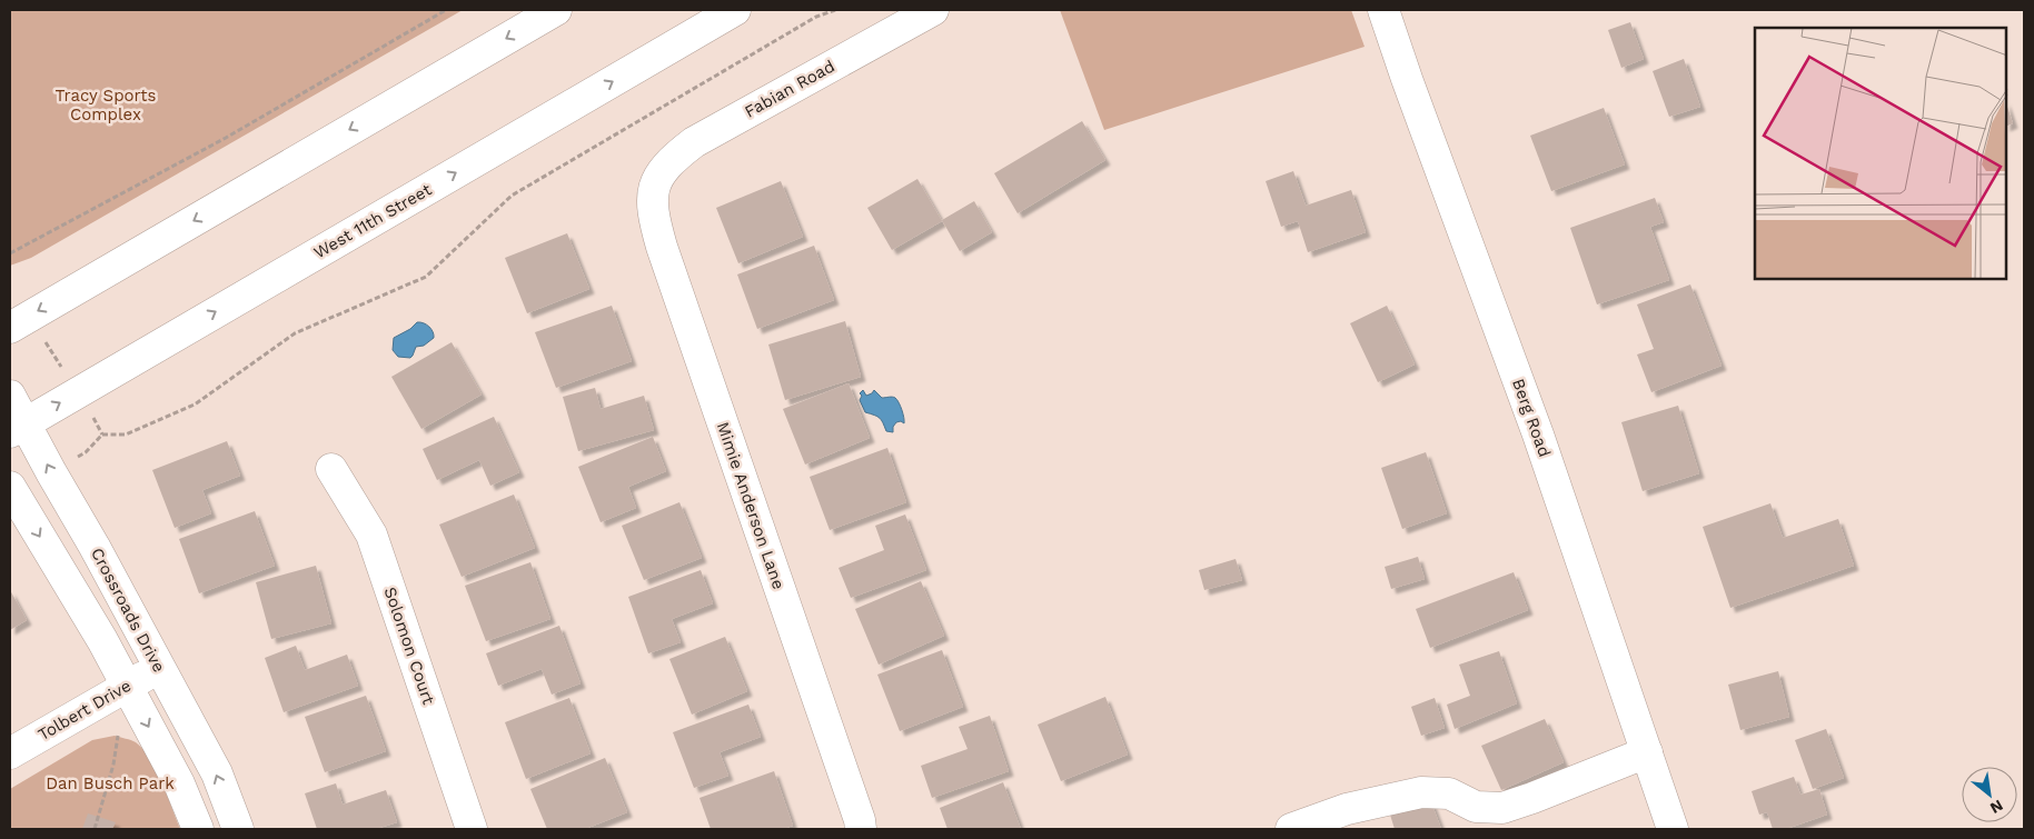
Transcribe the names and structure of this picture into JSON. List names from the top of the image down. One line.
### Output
{"streets":{"street":["Fabian Road","West 11th Street","Berg Road","Mimie Anderson Lane","Crossroads Drive","Solomon Court","Tolbert Drive"]},"crossings":[["Fabian Road","Mimie Anderson Lane"],["West 11th Street","Crossroads Drive"],["Crossroads Drive","Tolbert Drive"]],"parks":["Tracy Sports Complex","Dan Busch Park"],"north":"bottom right"}
